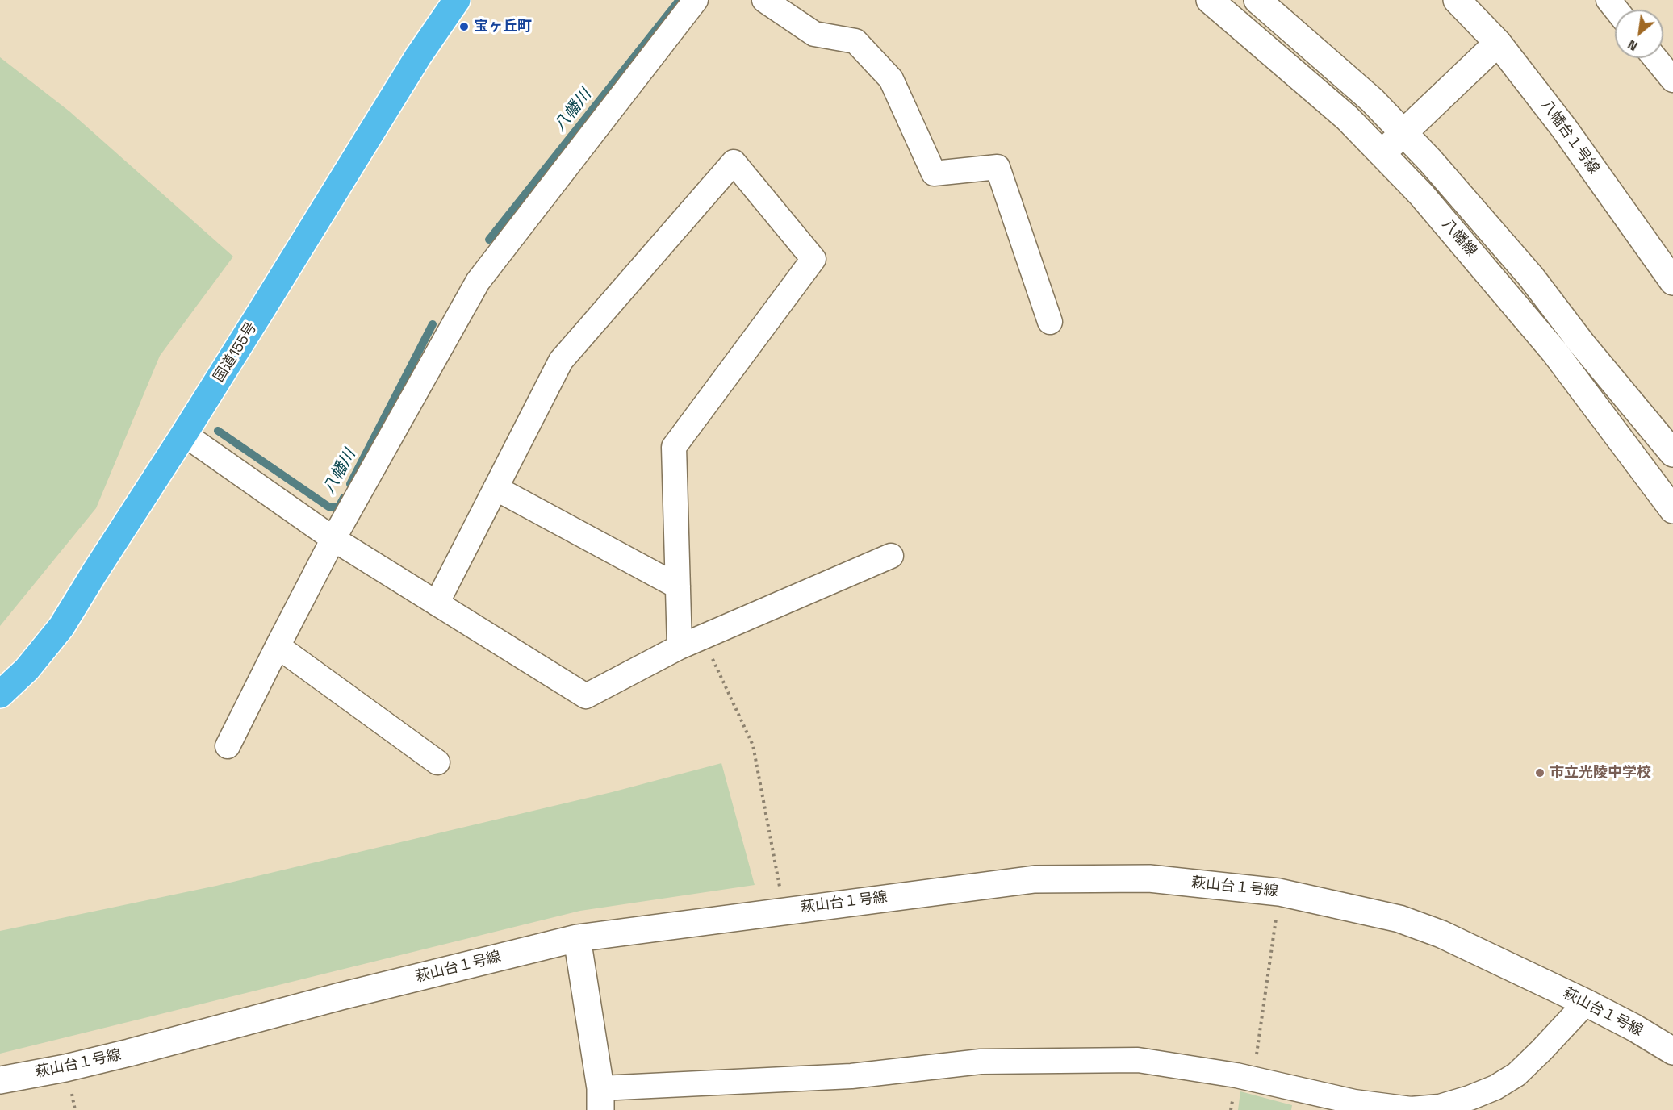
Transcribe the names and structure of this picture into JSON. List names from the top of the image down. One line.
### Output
{"streets":{"highway":["国道155号"],"street":["八幡台１号線","八幡線","萩山台１号線"]},"water":["八幡川"],"places":["宝ヶ丘町","市立光陵中学校"],"north":"bottom left"}
